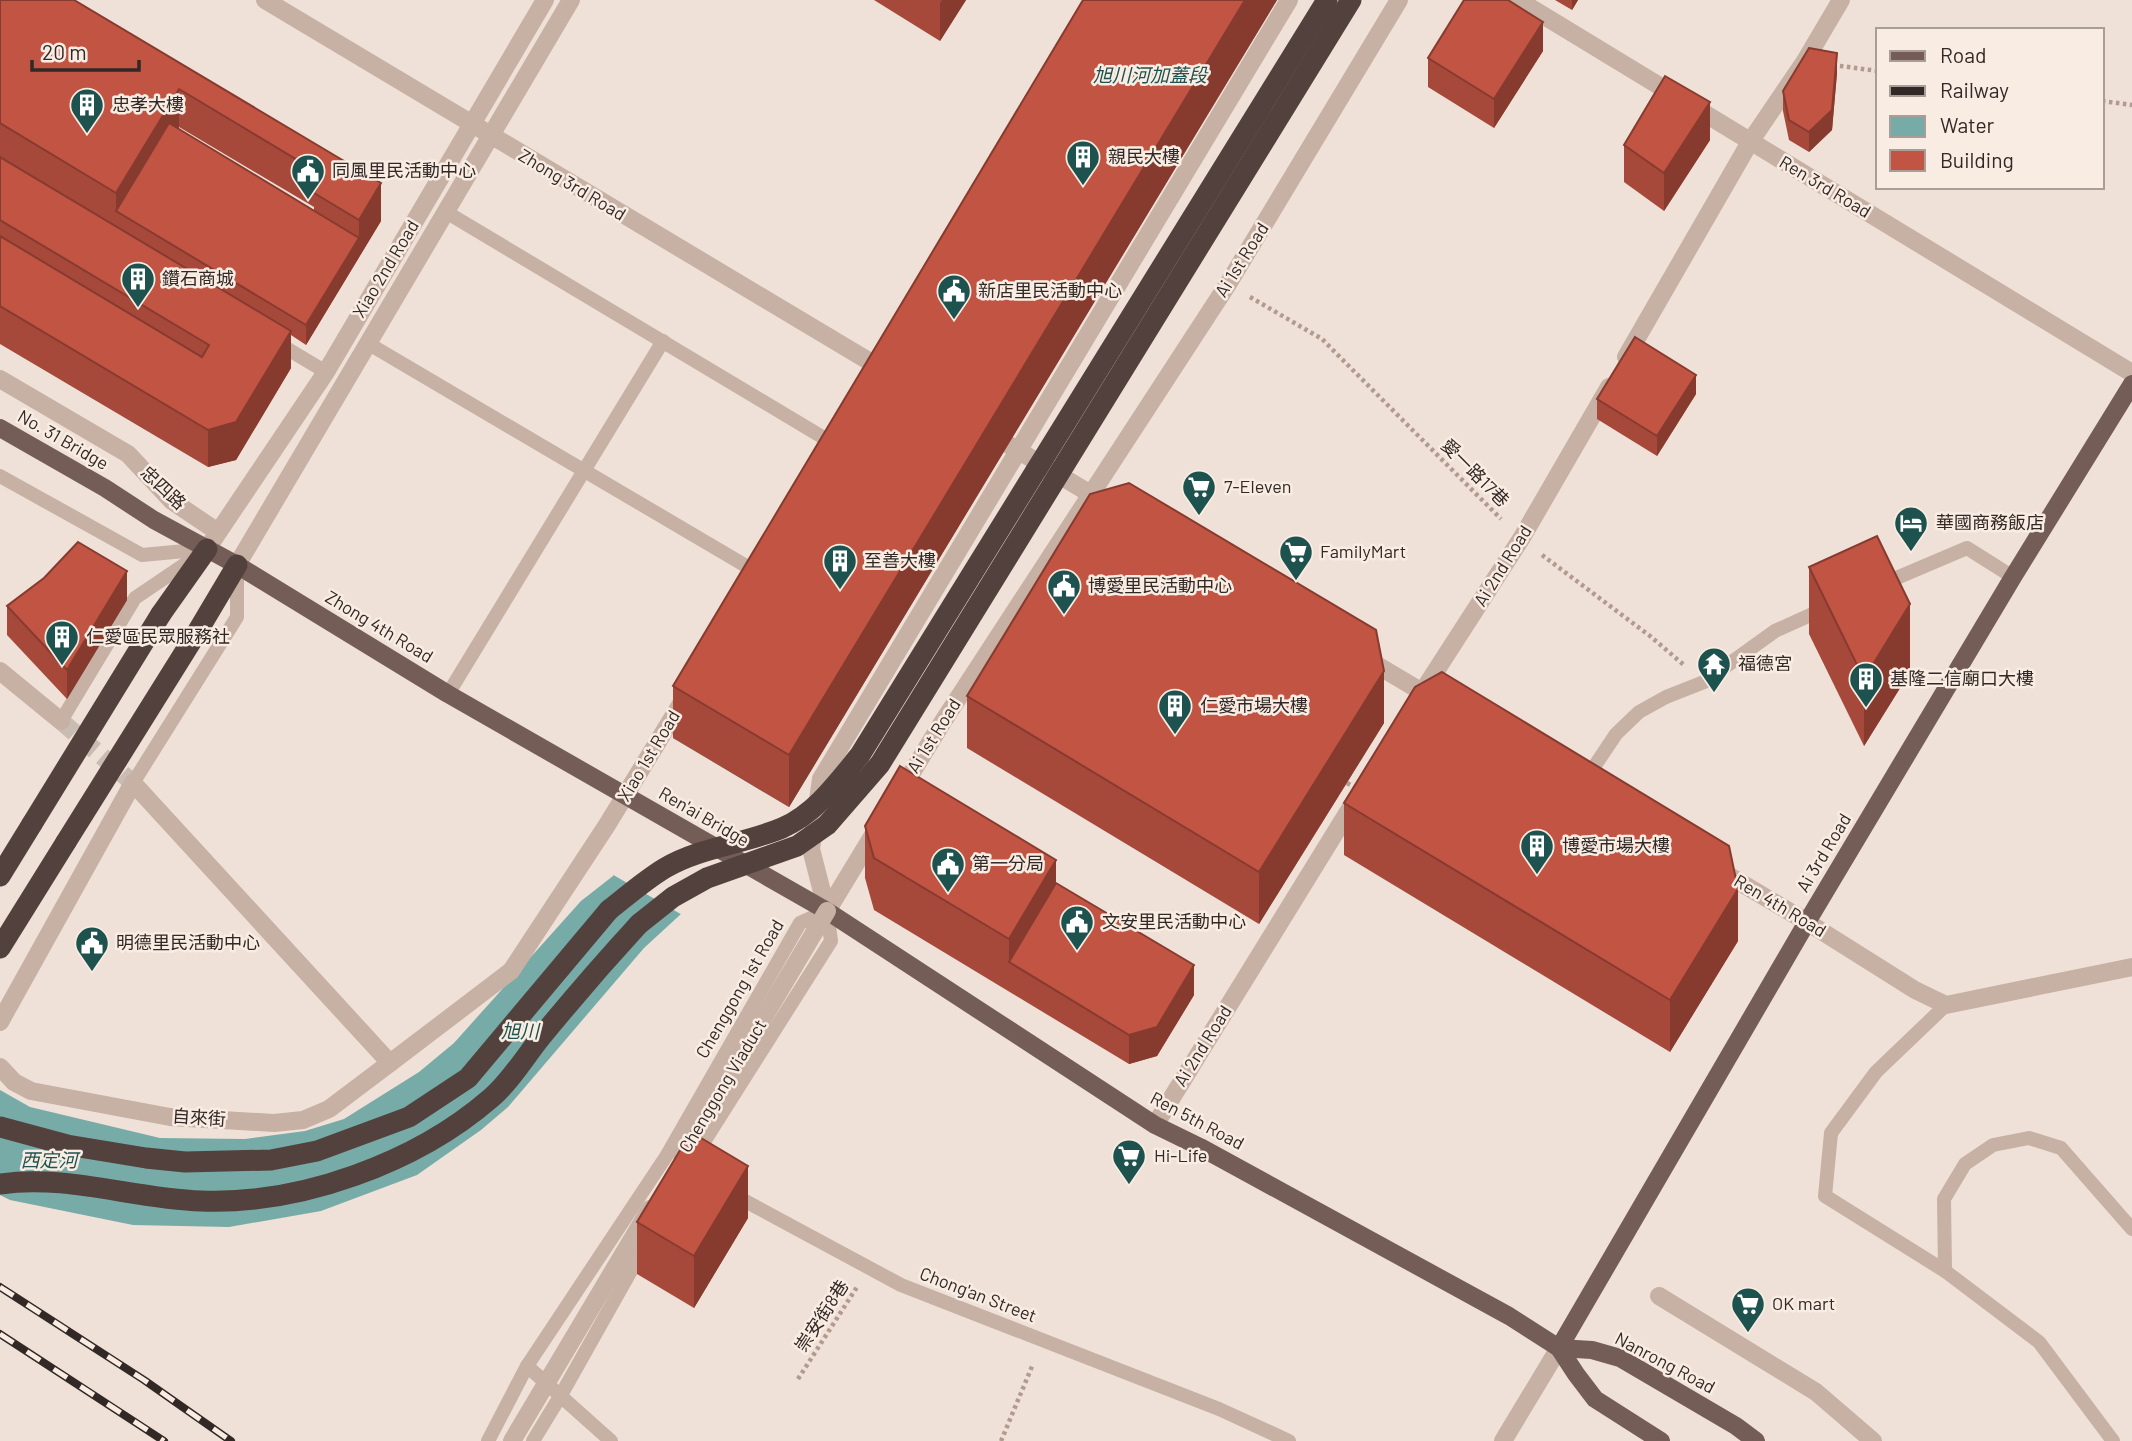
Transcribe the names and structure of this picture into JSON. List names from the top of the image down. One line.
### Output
{"streets":{"main road":["No. 31 Bridge","Zhong 4th Road","Ren'ai Bridge","Ai 3rd Road","Ren 5th Road","Nanrong Road"],"street":["Zhong 3rd Road","Ren 3rd Road","Ai 1st Road","Xiao 2nd Road","忠四路","Ai 2nd Road","Xiao 1st Road","Ren 4th Road","Chenggong Viaduct","自來街"],"lane":["Chenggong 1st Road","Chong'an Street"],"path":["愛一路17巷","崇安街8巷"]},"crossings":[["Zhong 3rd Road","Xiao 2nd Road"],["Ren 3rd Road","Ai 2nd Road"],["Ai 1st Road","愛一路17巷"],["Ai 1st Road","Ren'ai Bridge"],["Ai 1st Road","Chenggong 1st Road"],["Ai 1st Road","Chenggong Viaduct"],["Ai 1st Road","Ren 5th Road"],["Xiao 2nd Road","忠四路"],["Xiao 2nd Road","Zhong 4th Road"],["No. 31 Bridge","Zhong 4th Road"],["愛一路17巷","Ai 2nd Road"],["忠四路","Zhong 4th Road"],["Ai 2nd Road","Ren 5th Road"],["Zhong 4th Road","Xiao 1st Road"],["Zhong 4th Road","Ren'ai Bridge"],["Xiao 1st Road","Ren'ai Bridge"],["Xiao 1st Road","自來街"],["Ren'ai Bridge","Chenggong 1st Road"],["Ren'ai Bridge","Chenggong Viaduct"],["Ren'ai Bridge","Ren 5th Road"],["Ai 3rd Road","Ren 4th Road"],["Ai 3rd Road","Ren 5th Road"],["Ai 3rd Road","Nanrong Road"],["Chenggong 1st Road","Chenggong Viaduct"],["Chenggong 1st Road","Ren 5th Road"],["Chenggong Viaduct","Ren 5th Road"],["Ren 5th Road","Nanrong Road"],["Chong'an Street","崇安街8巷"]],"water":["旭川河加蓋段","旭川","西定河"],"places":{"building":["忠孝大樓","親民大樓","鑽石商城","至善大樓","仁愛區民眾服務社","基隆二信廟口大樓","仁愛市場大樓","博愛市場大樓"],"public building":["同風里民活動中心","新店里民活動中心","博愛里民活動中心","第一分局","文安里民活動中心","明德里民活動中心"],"supermarket":["7-Eleven","FamilyMart","Hi-Life","OK mart"],"hotel":["華國商務飯店"],"temple":["福德宮"]},"legend":["Road","Railway","Water","Building"],"scale_bar":"20 m"}
